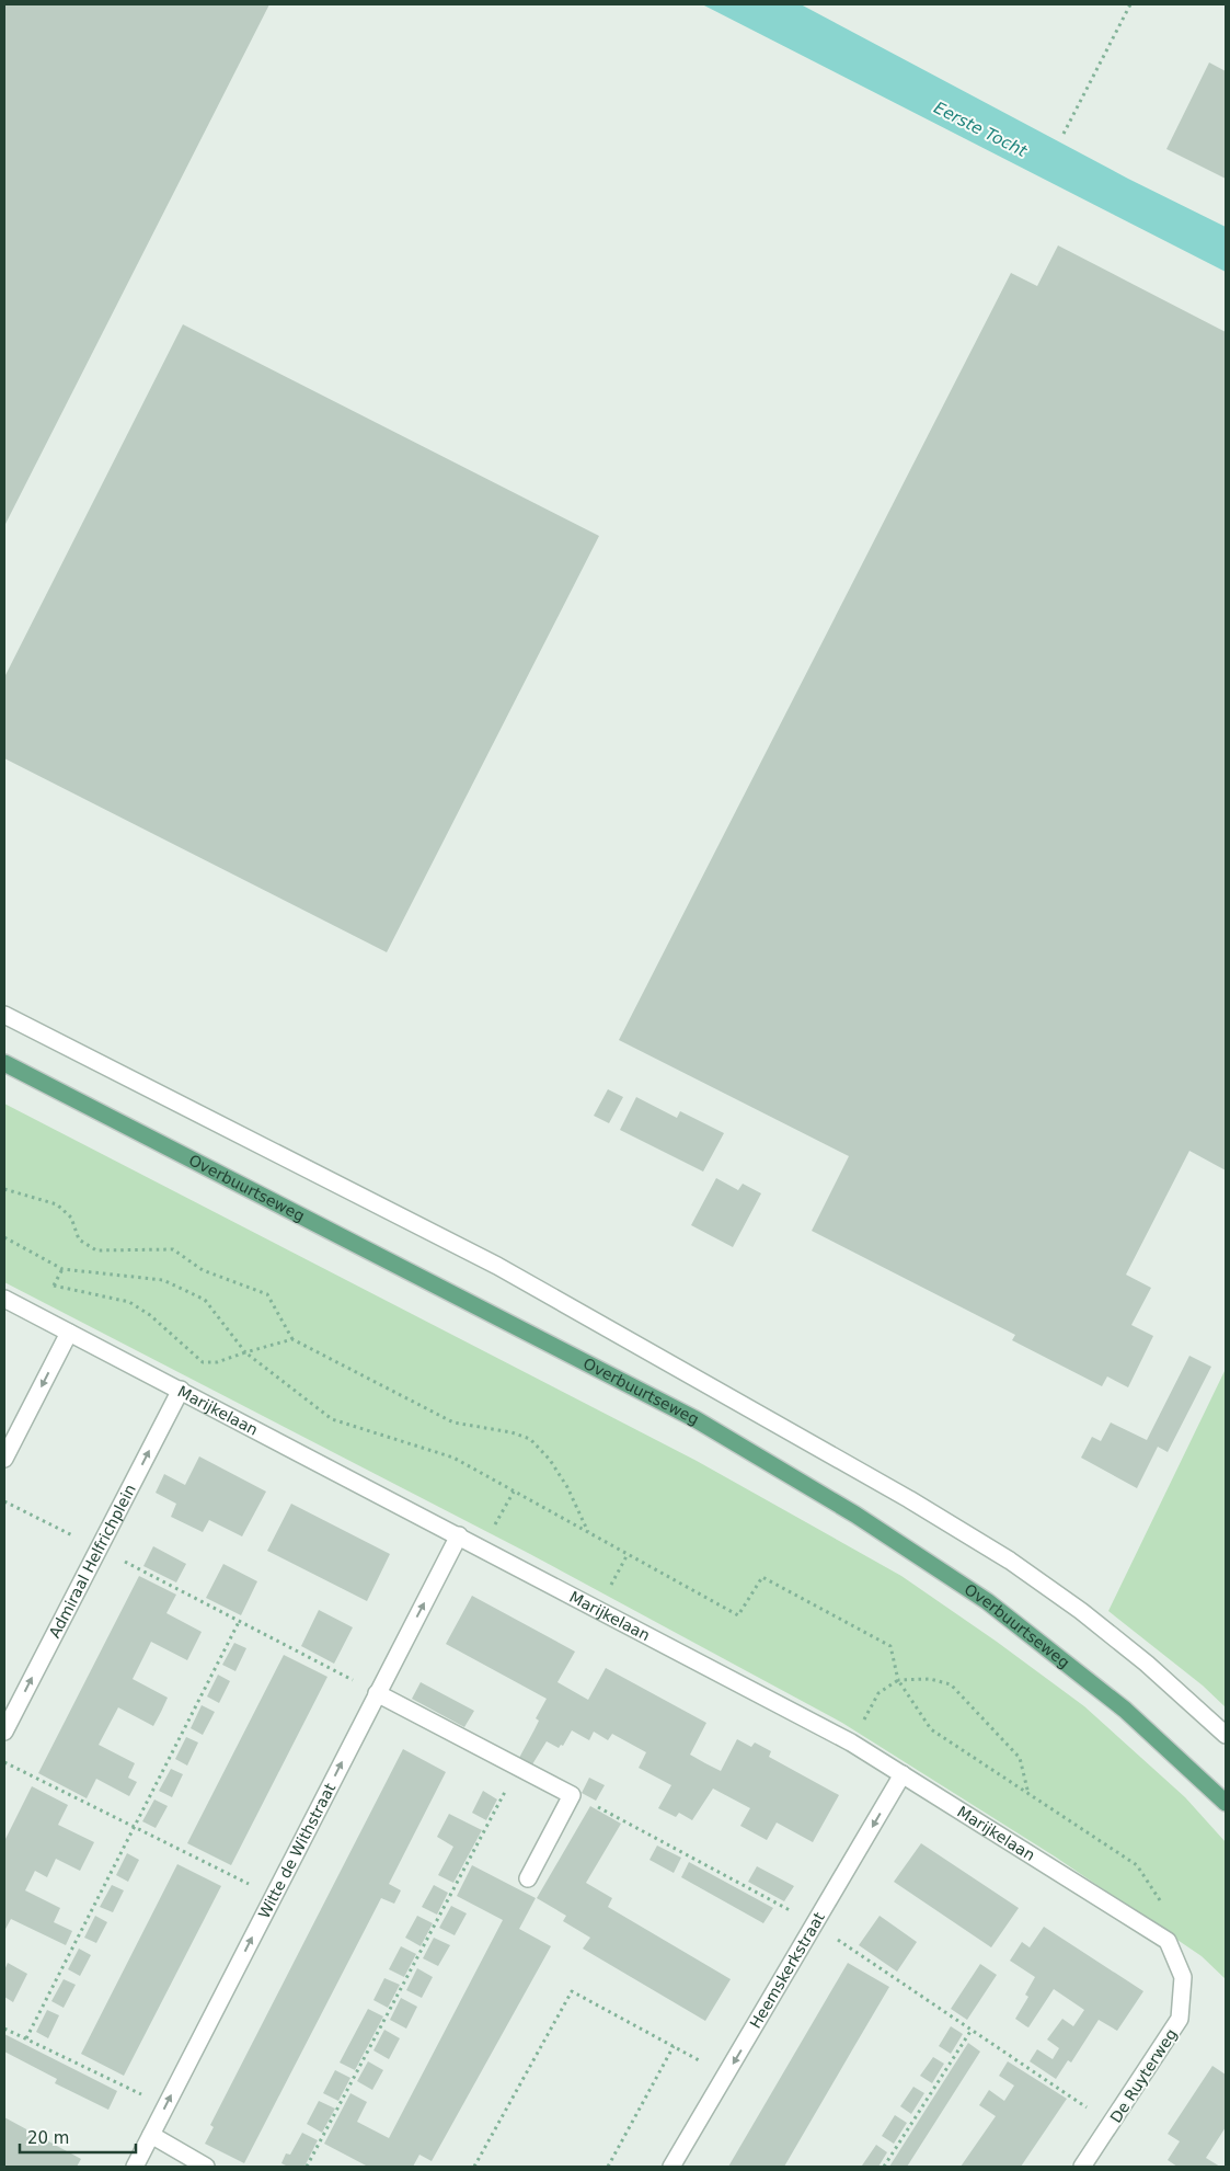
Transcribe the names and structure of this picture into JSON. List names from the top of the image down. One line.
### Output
{"streets":{"main road":["Overbuurtseweg"],"street":["Marijkelaan","Admiraal Helfrichplein","Witte de Withstraat","Heemskerkstraat","De Ruyterweg"]},"crossings":[["Marijkelaan","Admiraal Helfrichplein"],["Marijkelaan","Witte de Withstraat"],["Marijkelaan","Heemskerkstraat"],["Marijkelaan","De Ruyterweg"]],"one_way":["Witte de Withstraat","Heemskerkstraat"],"water":["Eerste Tocht"],"scale_bar":"20 m"}
